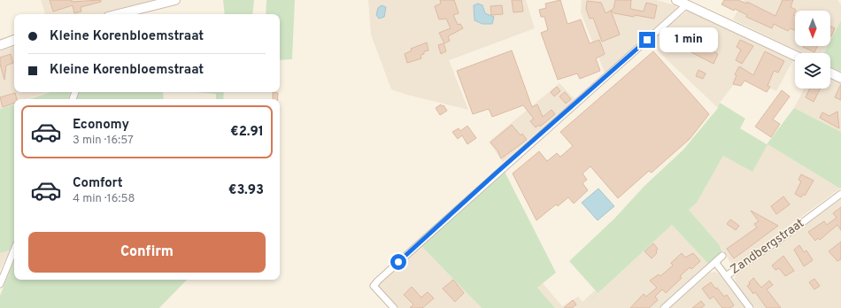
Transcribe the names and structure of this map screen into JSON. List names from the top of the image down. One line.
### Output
{"streets":{"street":["Zandbergstraat"]},"north":"bottom","page":{"banner":["Kleine Korenbloemstraat","Kleine Korenbloemstraat"],"bubble":"1 min","list":[{"name":"Economy","note":"3 min · 16:57","value":"€2.91"},{"name":"Comfort","note":"4 min · 16:58","value":"€3.93"}],"buttons":"Confirm"}}
